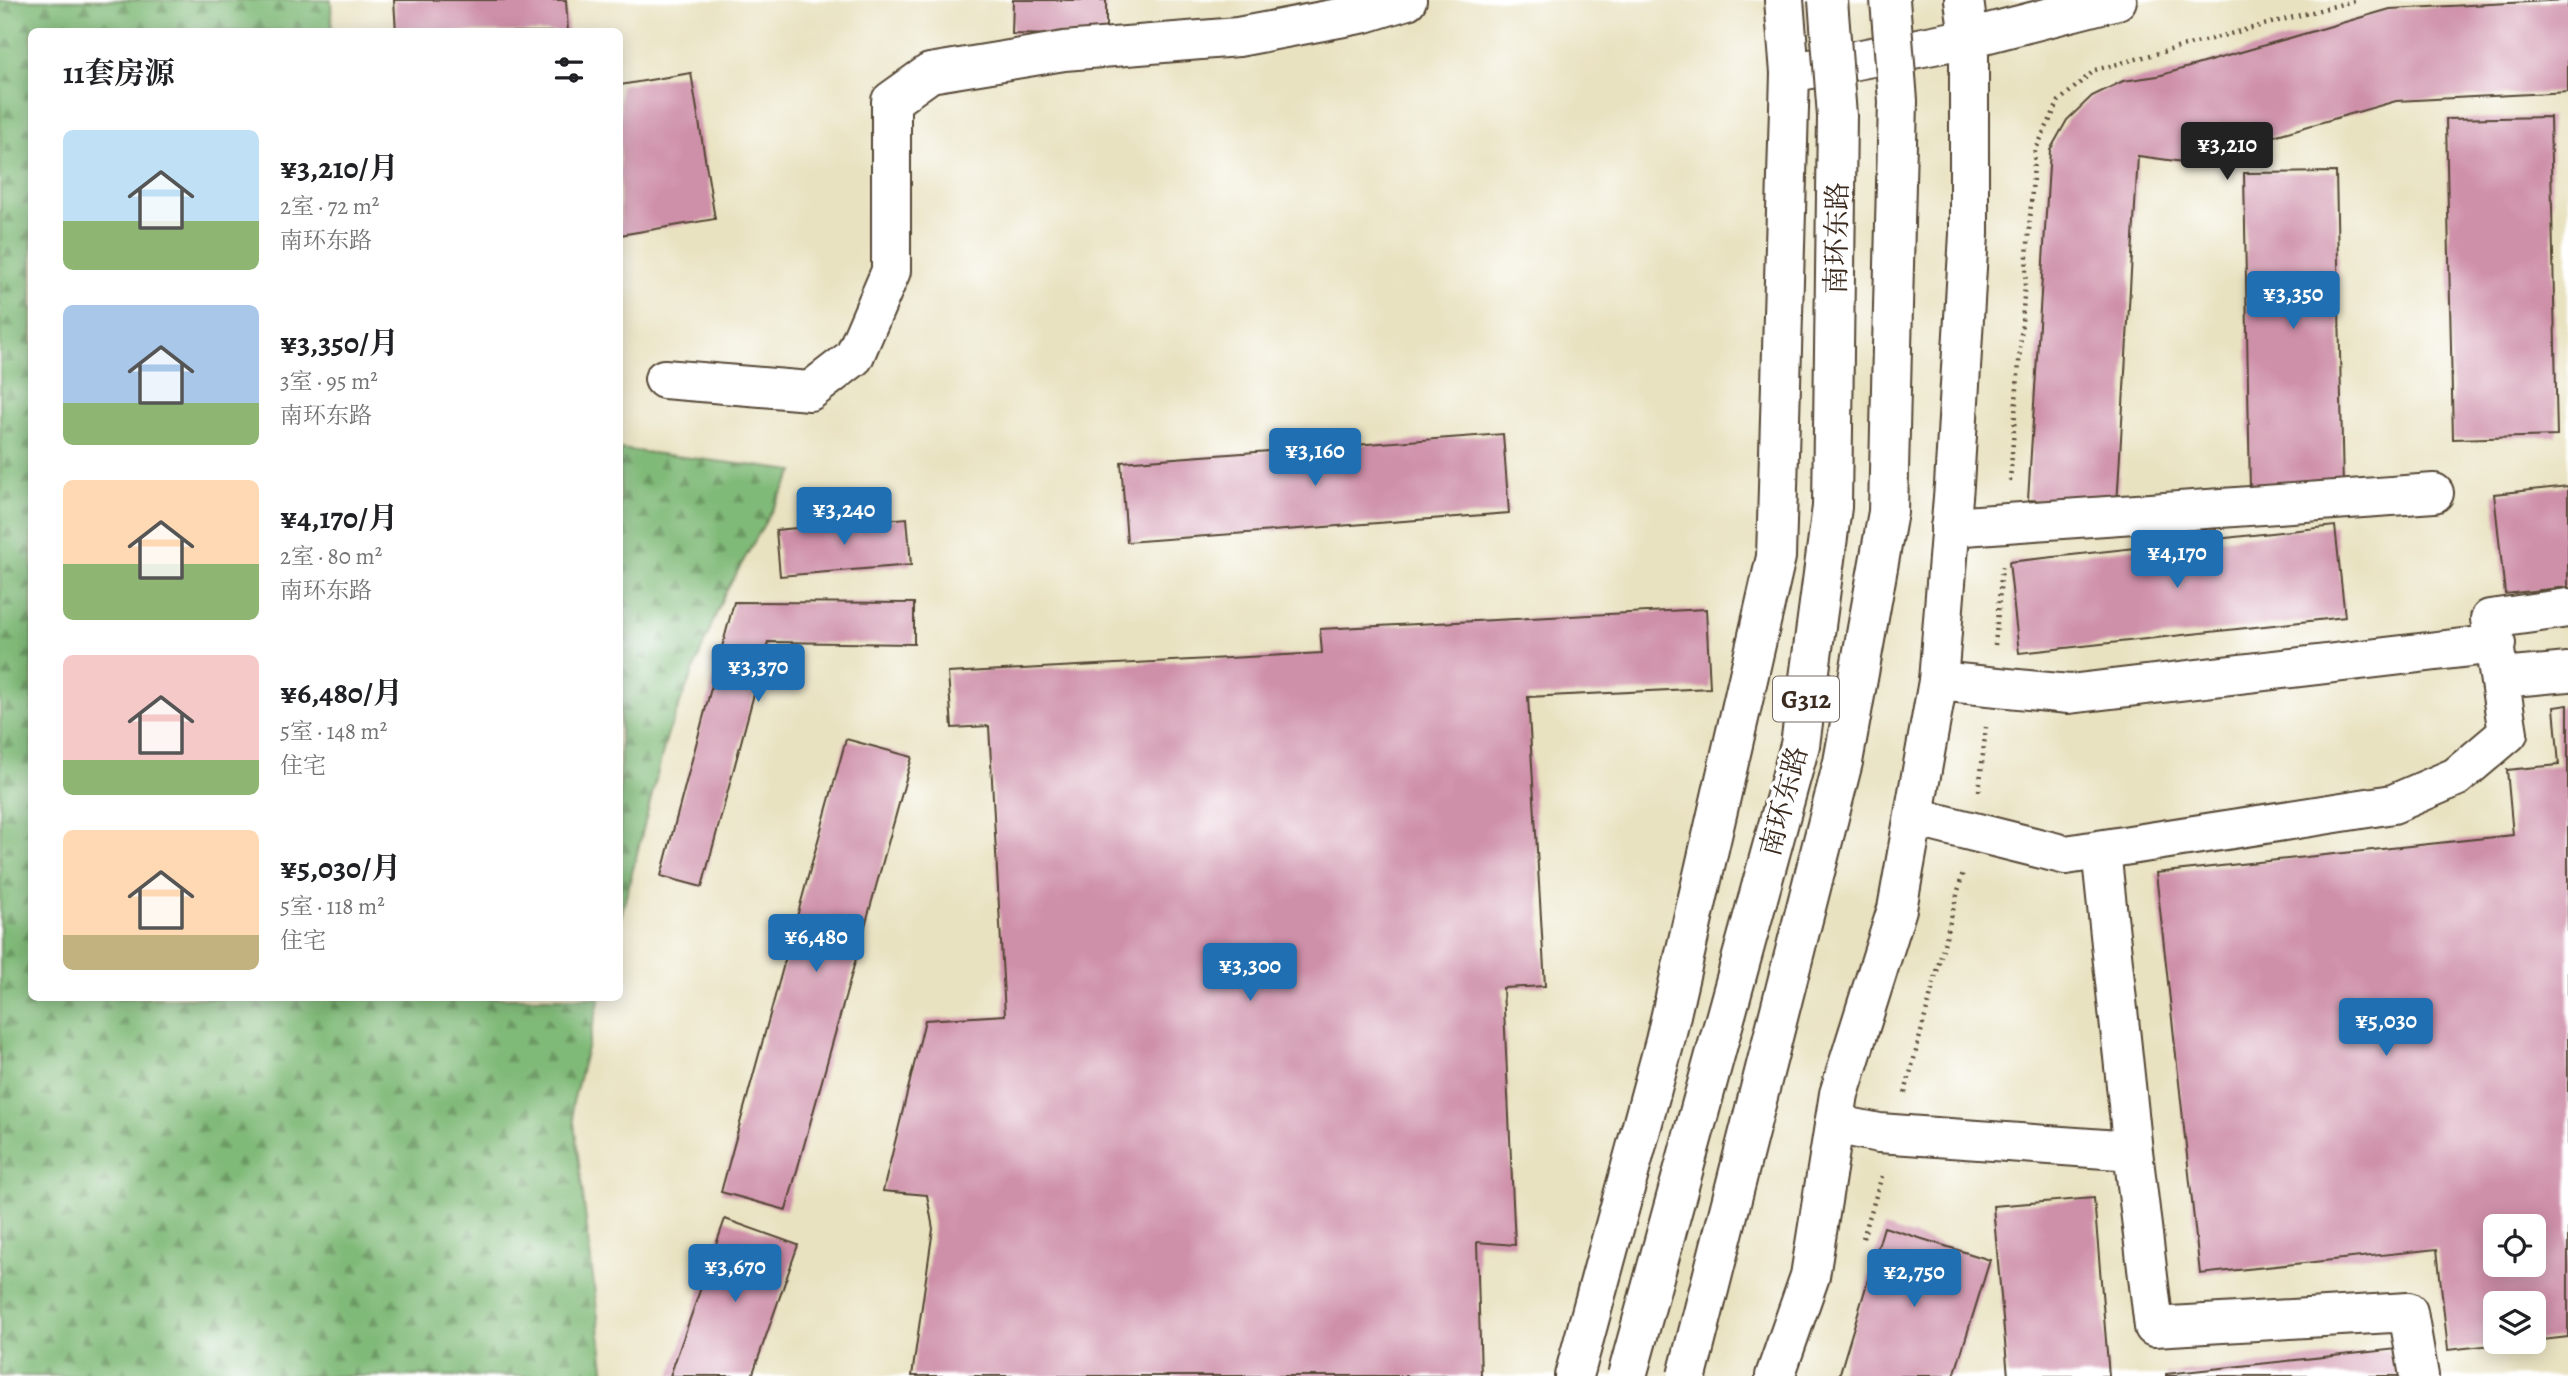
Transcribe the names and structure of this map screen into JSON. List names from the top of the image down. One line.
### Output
{"streets":{"main road":["南环东路","G312"]},"page":{"heading":"11套房源","list":[{"name":"¥3,210/月","note":"2室 · 72 m² · 南环东路"},{"name":"¥3,350/月","note":"3室 · 95 m² · 南环东路"},{"name":"¥4,170/月","note":"2室 · 80 m² · 南环东路"},{"name":"¥6,480/月","note":"5室 · 148 m² · 住宅"},{"name":"¥5,030/月","note":"5室 · 118 m² · 住宅"}],"price":["¥3,210","¥3,350","¥3,160","¥3,240","¥4,170","¥3,370","¥6,480","¥3,300","¥5,030","¥3,670","¥2,750"]}}
